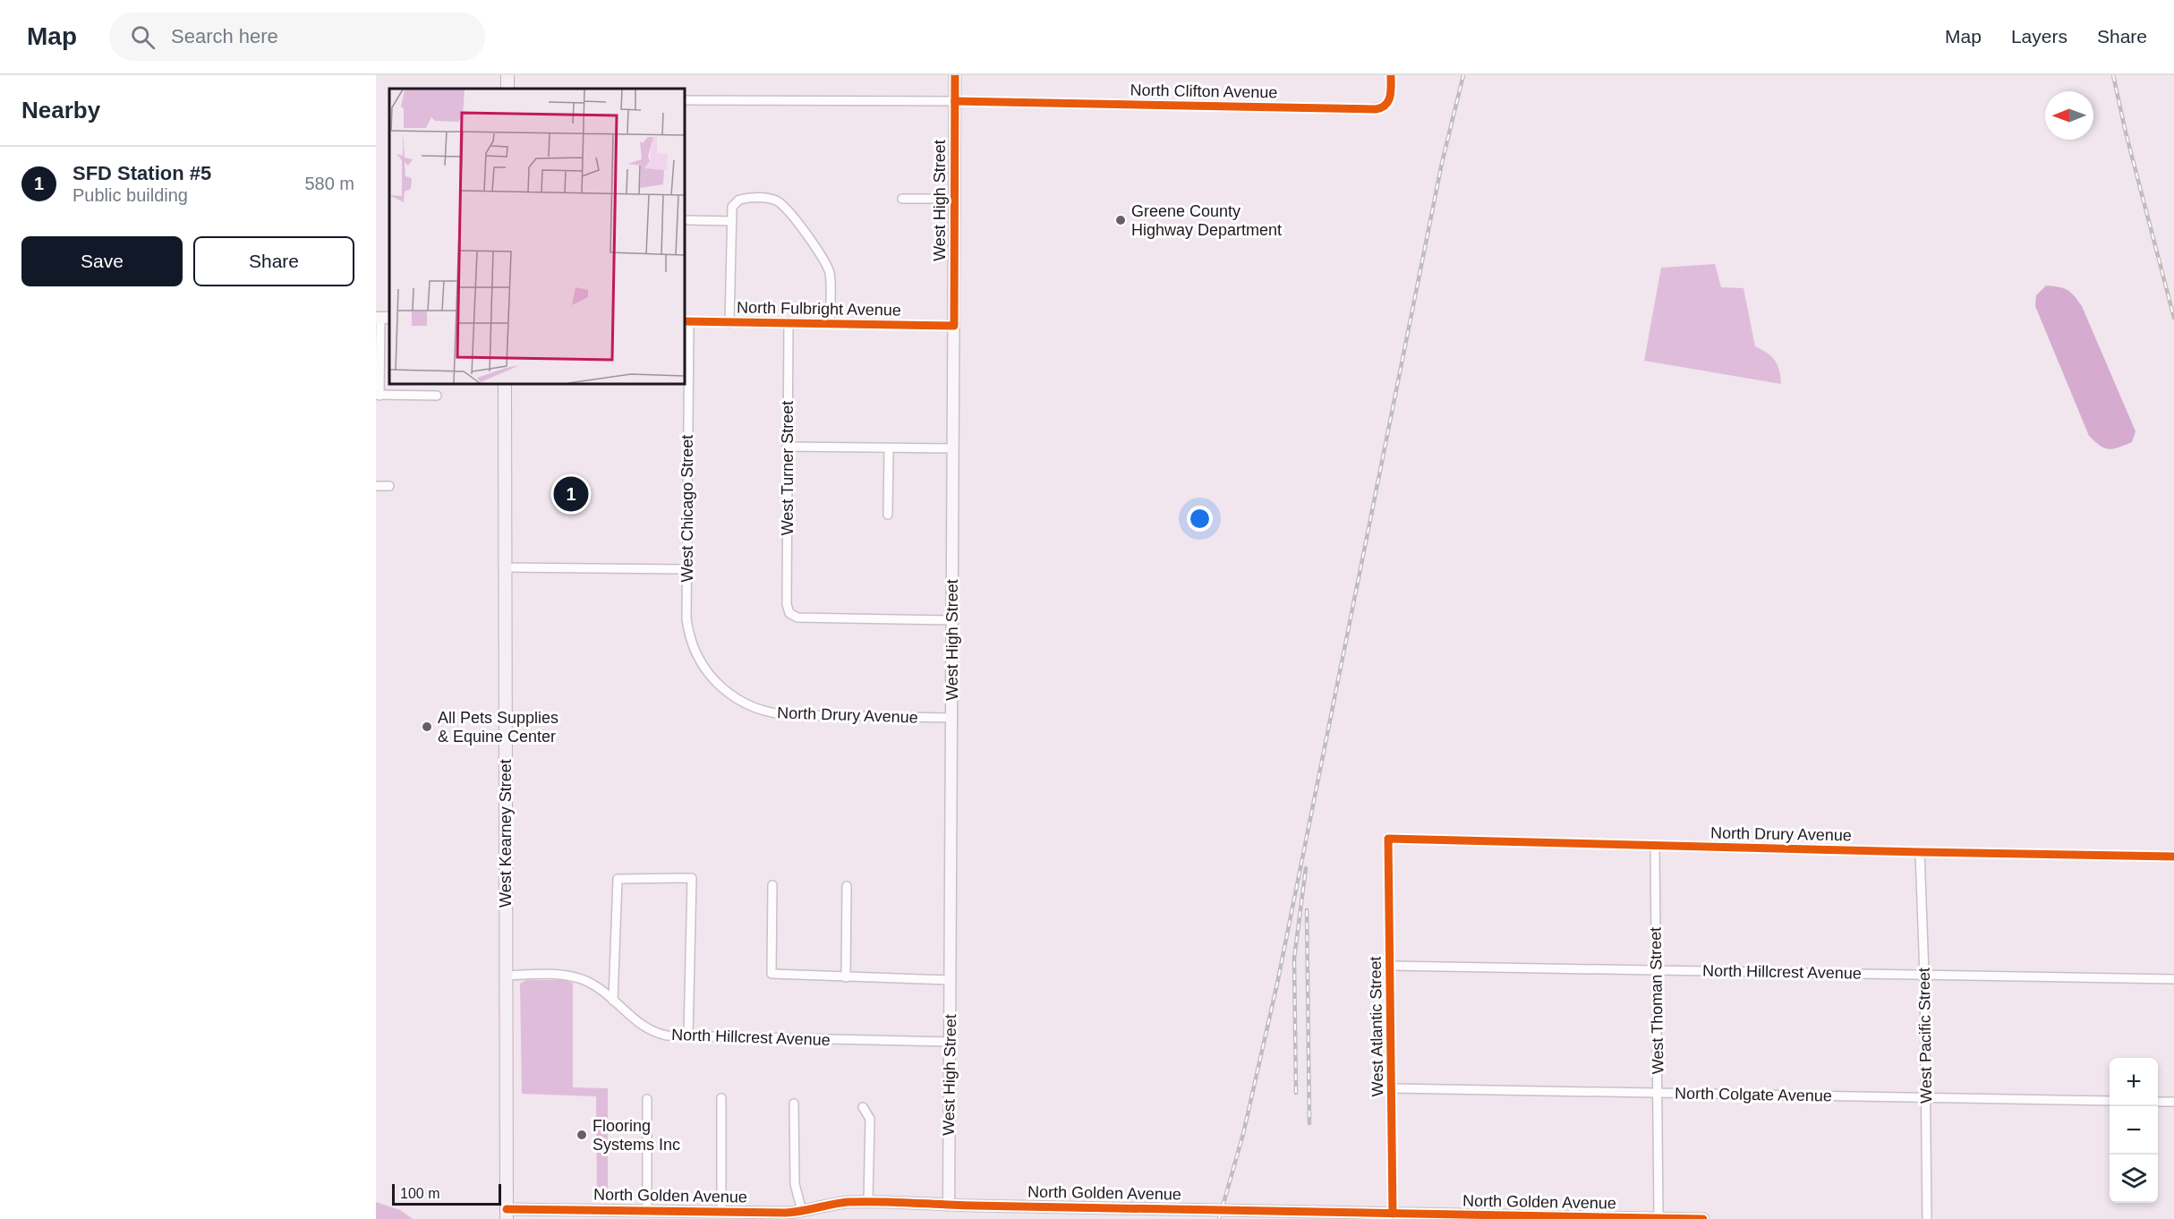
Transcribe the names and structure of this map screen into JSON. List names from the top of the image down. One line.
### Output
{"streets":{"main road":["West Kearney Street"],"street":["North Clifton Avenue","West High Street","North Fulbright Avenue","West Turner Street","West Chicago Street","North Drury Avenue","North Hillcrest Avenue","West Thoman Street","West Atlantic Street","West Pacific Street","North Colgate Avenue","North Golden Avenue"]},"crossings":[["North Clifton Avenue","West High Street"],["West High Street","North Fulbright Avenue"],["West High Street","West Turner Street"],["West High Street","North Drury Avenue"],["West High Street","North Hillcrest Avenue"],["West High Street","North Golden Avenue"],["North Fulbright Avenue","West Turner Street"],["North Fulbright Avenue","West Chicago Street"],["West Chicago Street","North Drury Avenue"],["North Drury Avenue","West Thoman Street"],["North Drury Avenue","West Atlantic Street"],["North Drury Avenue","West Pacific Street"],["West Kearney Street","North Hillcrest Avenue"],["West Kearney Street","North Golden Avenue"],["North Hillcrest Avenue","West Thoman Street"],["North Hillcrest Avenue","West Atlantic Street"],["North Hillcrest Avenue","West Pacific Street"],["West Thoman Street","North Colgate Avenue"],["West Thoman Street","North Golden Avenue"],["West Atlantic Street","North Colgate Avenue"],["West Atlantic Street","North Golden Avenue"],["West Pacific Street","North Colgate Avenue"]],"places":["Greene County Highway Department","All Pets Supplies & Equine Center","Flooring Systems Inc"],"scale_bar":"100 m","north":"left","page":{"header":"Map","search":"Search here","nav":["Map","Layers","Share"],"heading":"Nearby","list":[{"mark":"1","name":"SFD Station #5","note":"Public building","value":"580 m"}],"buttons":["Save","Share"],"pins":"1","map_buttons":["+","−"],"scale":"100 m"}}
